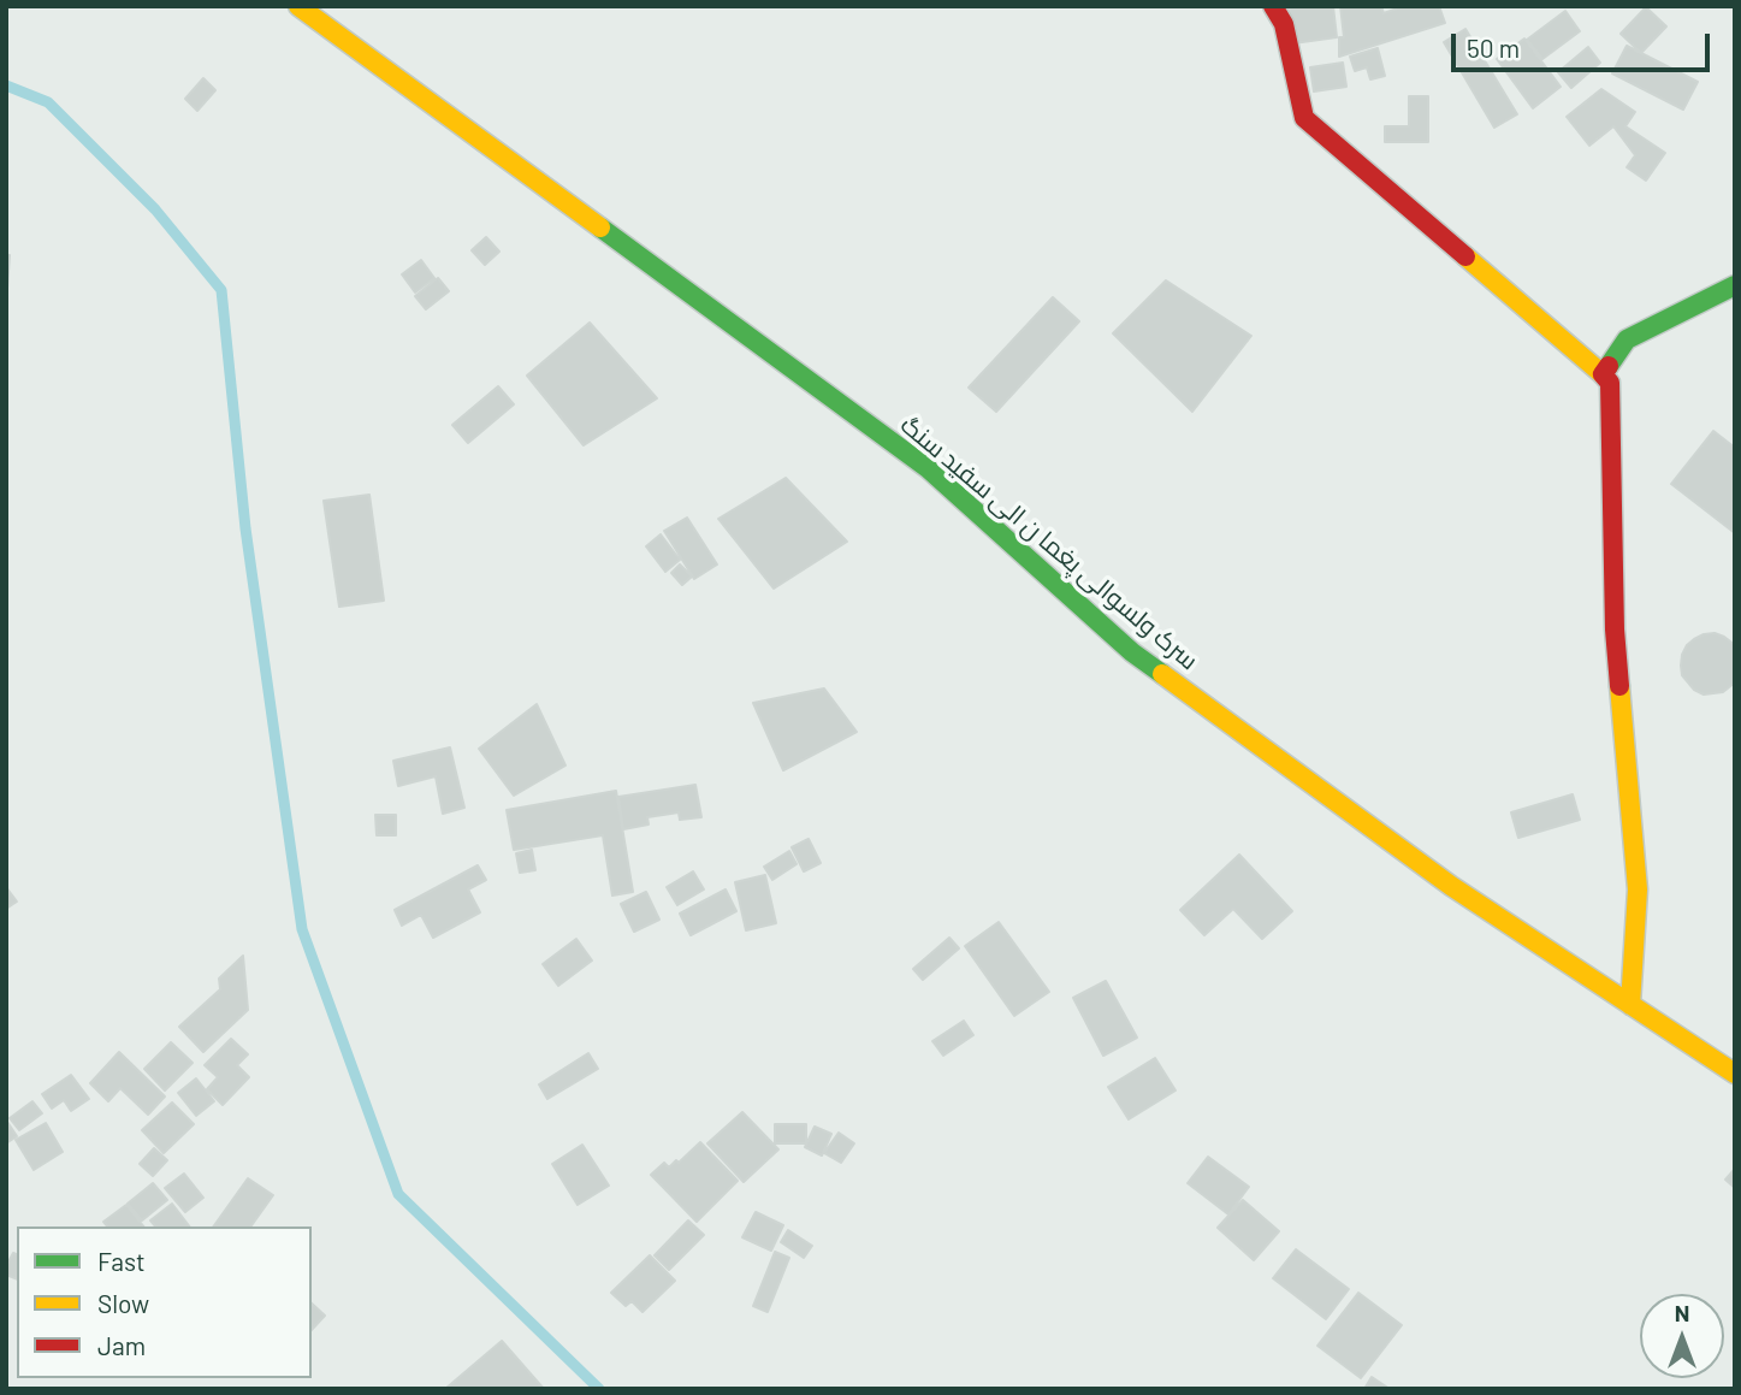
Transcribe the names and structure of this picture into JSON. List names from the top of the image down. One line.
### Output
{"streets":{"main road":["سرک ولسوالی پغما ن الی سفید سنگ"]},"legend":["Fast","Slow","Jam"],"scale_bar":"50 m","north":"top"}
